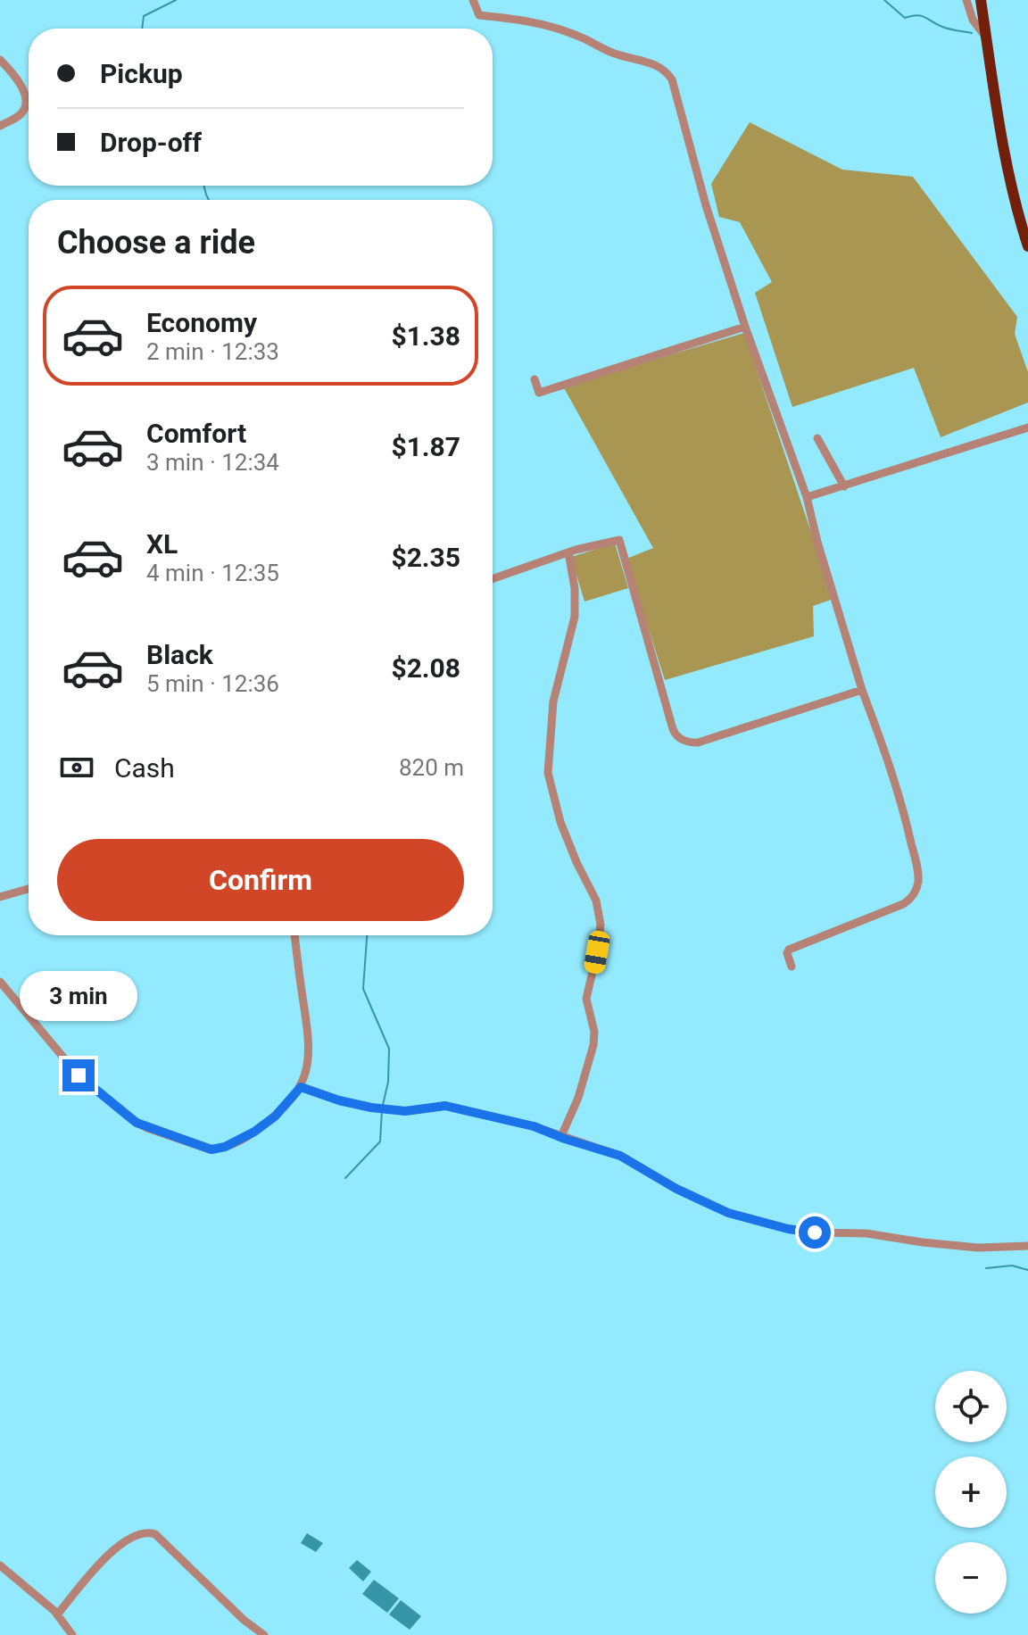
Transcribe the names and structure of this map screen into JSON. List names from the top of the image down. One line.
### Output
{"page":{"banner":["Pickup","Drop-off"],"heading":"Choose a ride","list":[{"name":"Economy","note":"2 min · 12:33","value":"$1.38"},{"name":"Comfort","note":"3 min · 12:34","value":"$1.87"},{"name":"XL","note":"4 min · 12:35","value":"$2.35"},{"name":"Black","note":"5 min · 12:36","value":"$2.08"}],"pay":["Cash","820 m"],"buttons":"Confirm","bubble":"3 min","map_buttons":["+","−"]}}
